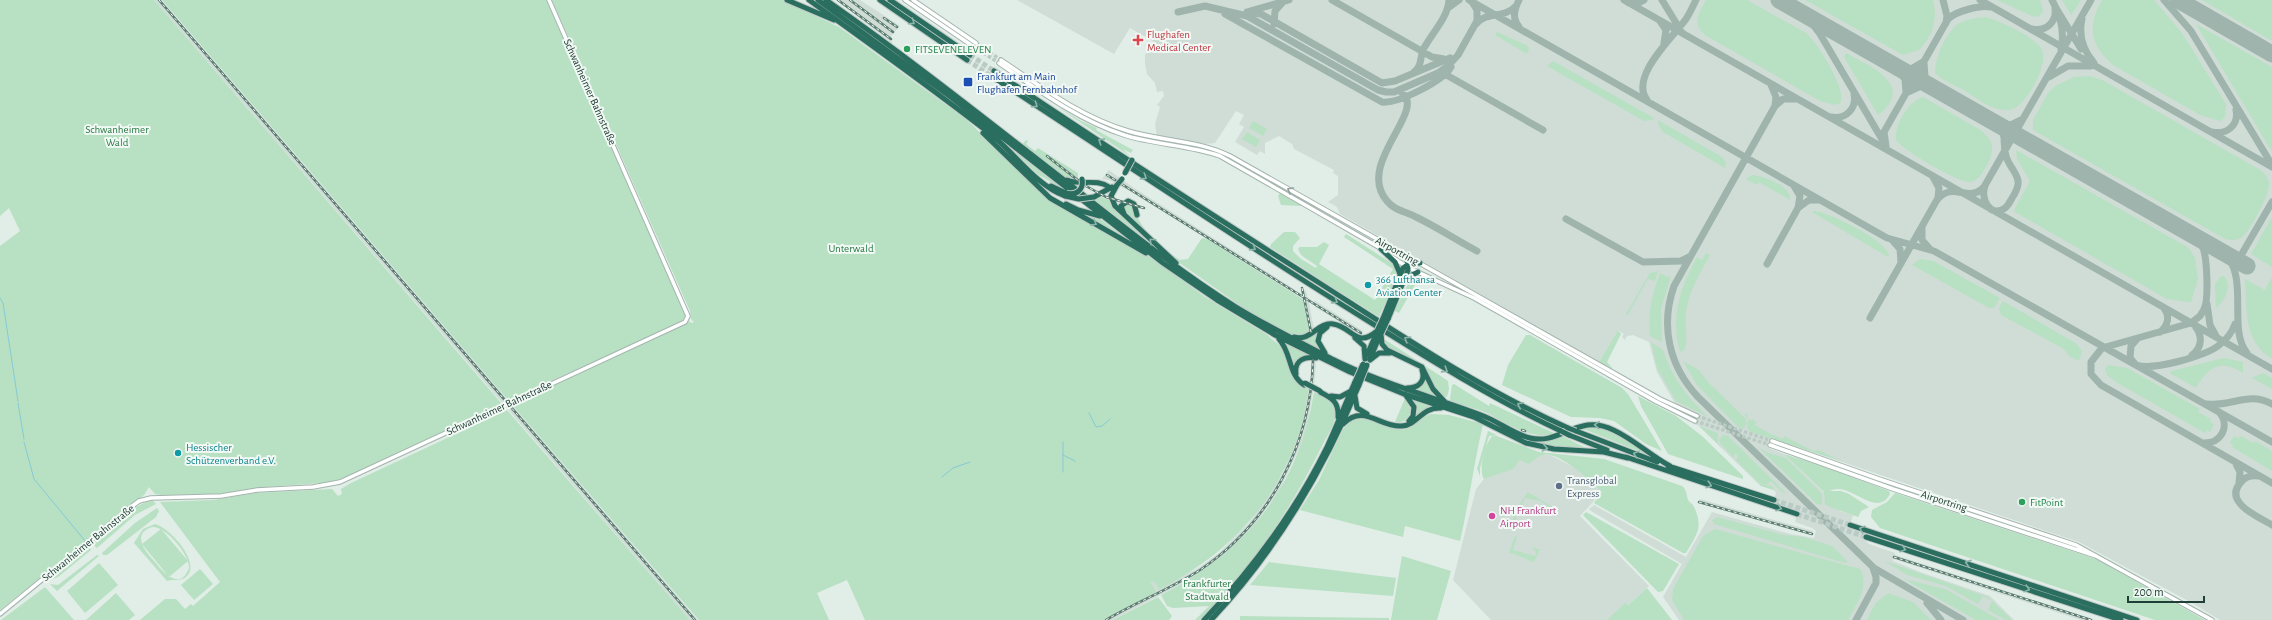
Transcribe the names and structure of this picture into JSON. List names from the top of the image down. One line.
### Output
{"streets":{"street":["Schwanheimer Bahnstraße","Airportring"]},"parks":["Schwanheimer Wald","Unterwald","Frankfurter Stadtwald"],"places":{"health":["Flughafen Medical Center"],"other":["FITSEVENELEVEN","366 Lufthansa Aviation Center","Hessischer Schützenverband e.V.","Transglobal Express","FitPoint","NH Frankfurt Airport"],"transit":["Frankfurt am Main Flughafen Fernbahnhof"]},"scale_bar":"200 m"}
